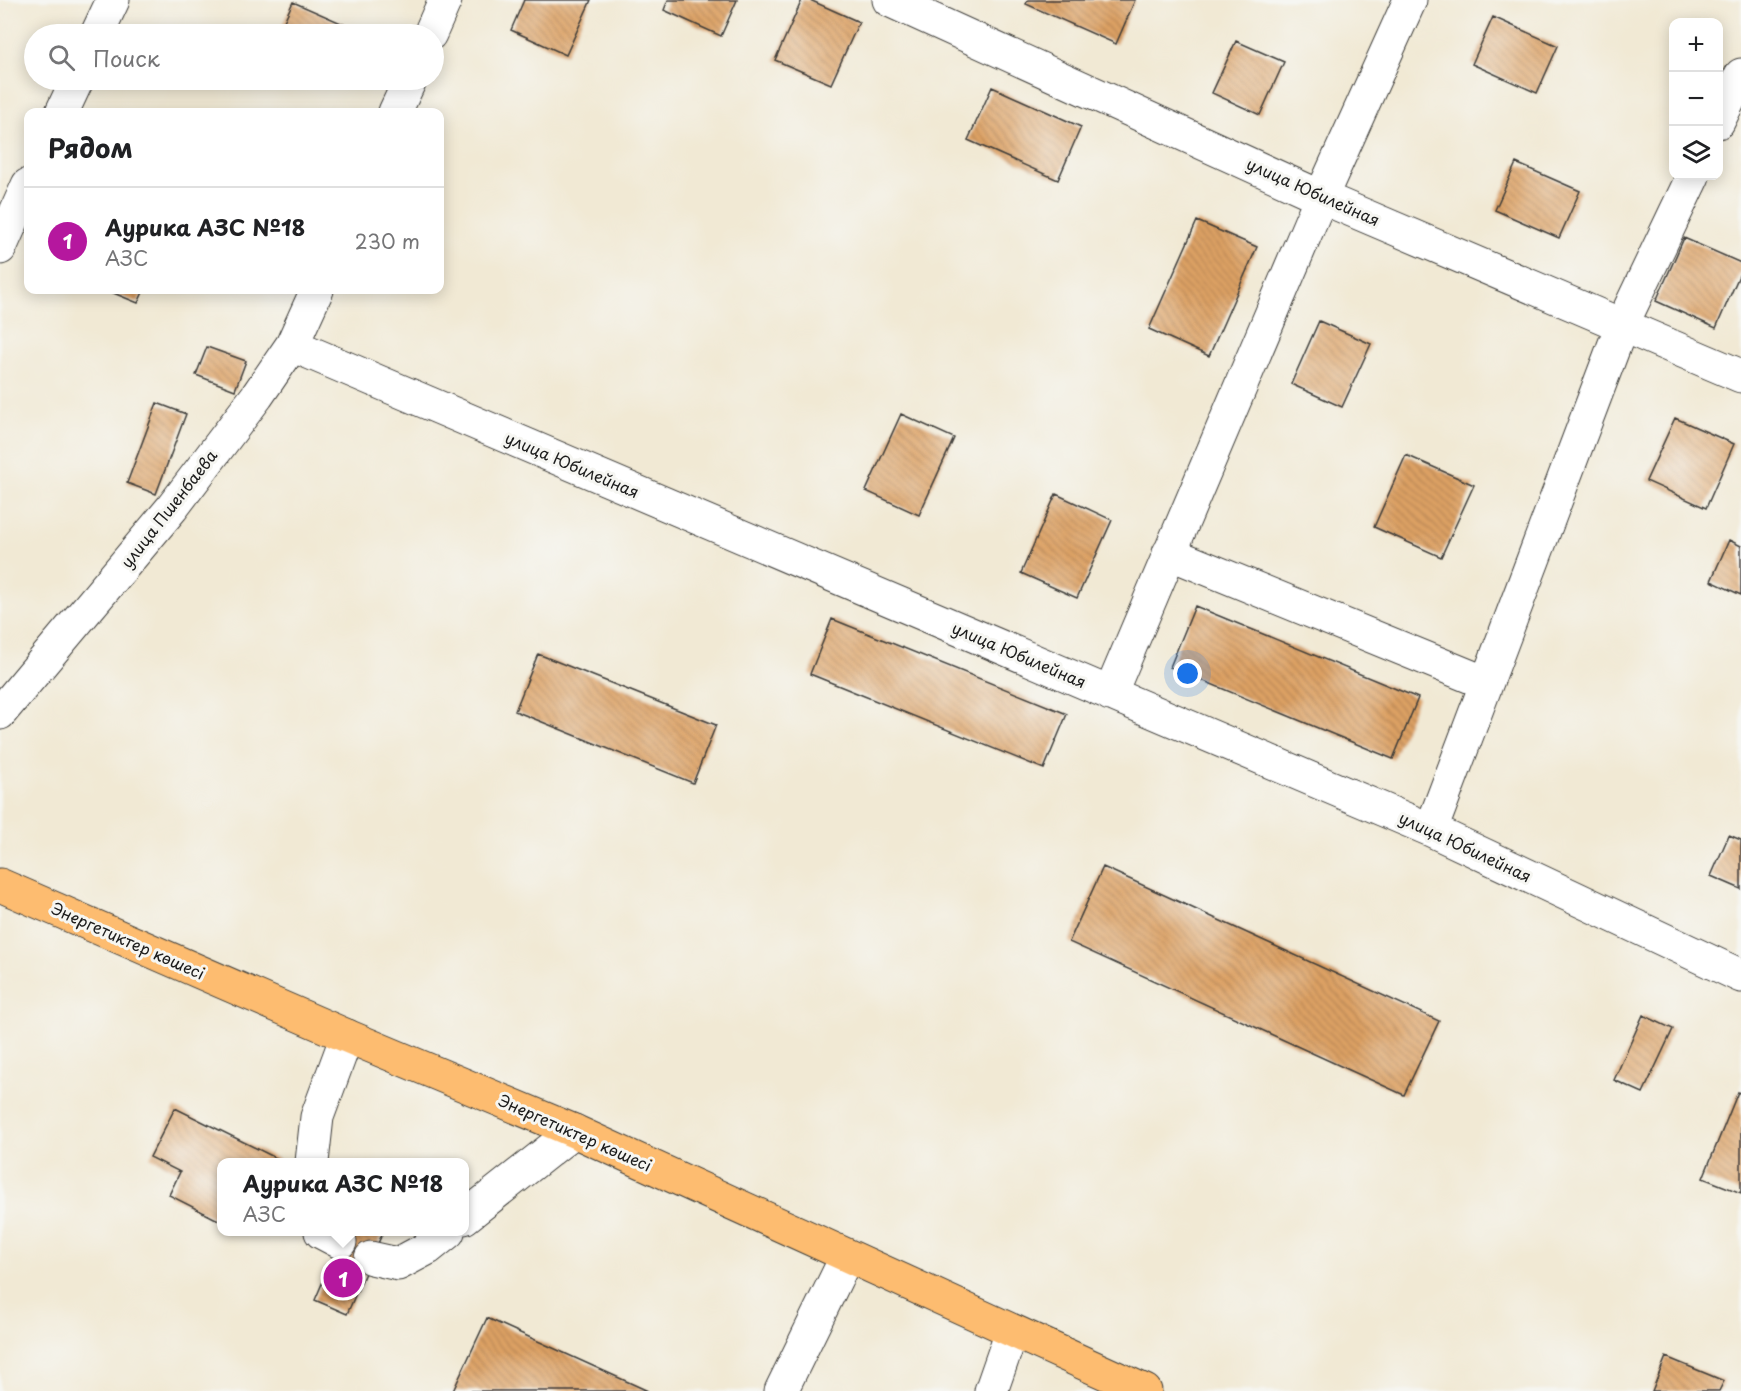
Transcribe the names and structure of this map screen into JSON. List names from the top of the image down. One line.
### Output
{"streets":{"main road":["Энергетиктер көшесі"],"street":["улица Юбилейная","улица Пшенбаева"]},"crossings":[["улица Юбилейная","улица Пшенбаева"]],"page":{"map_buttons":["+","−"],"search":"Поиск","heading":"Рядом","list":[{"mark":"1","name":"Аурика АЗС №18","note":"АЗС","value":"230 m"}],"popup":["Аурика АЗС №18","АЗС"],"pins":"1"}}
